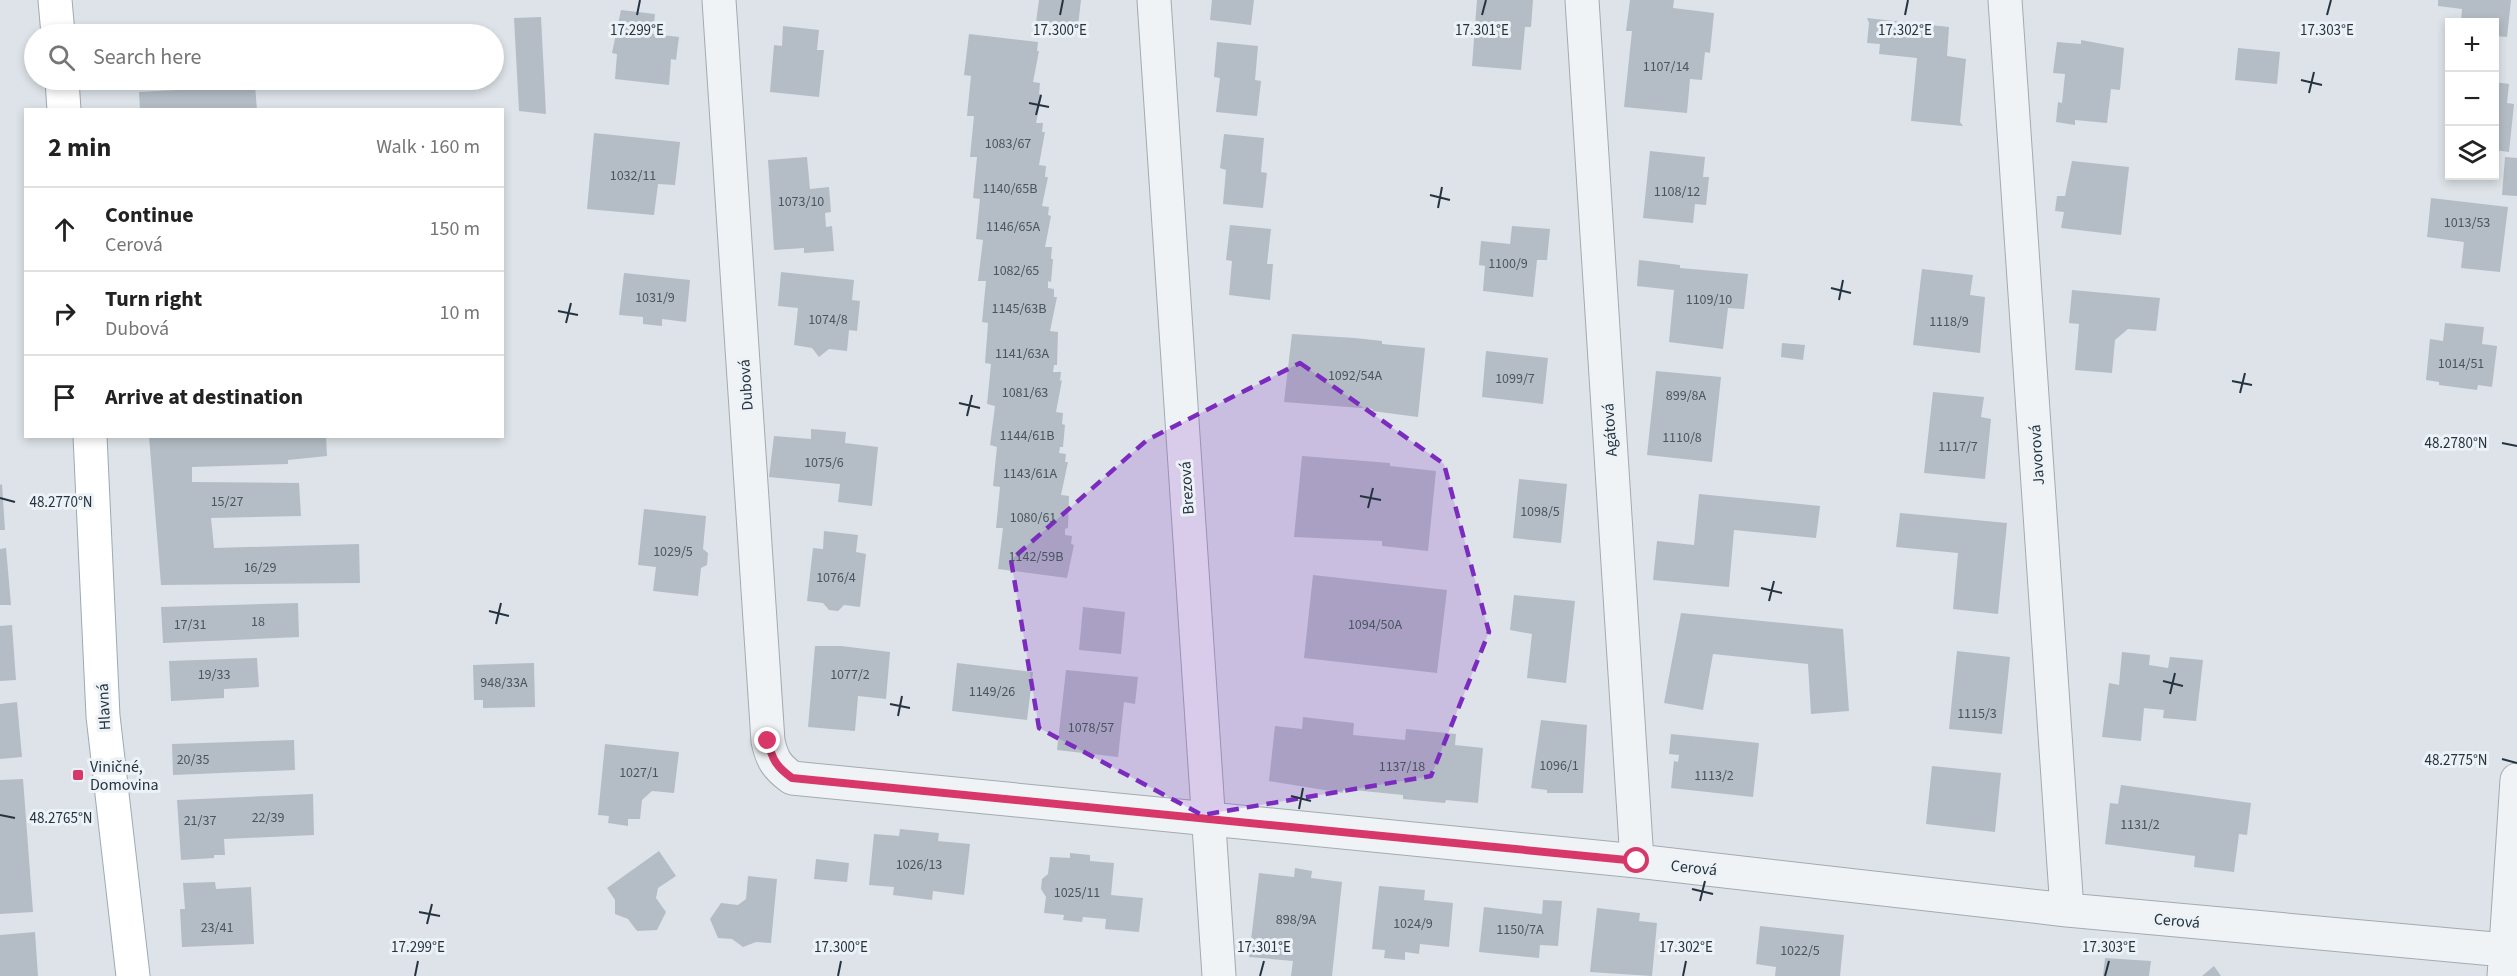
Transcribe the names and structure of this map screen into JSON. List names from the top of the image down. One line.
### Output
{"streets":{"main road":["Hlavná"],"street":["Dubová","Agátová","Javorová","Brezová","Cerová"]},"crossings":[["Dubová","Cerová"],["Agátová","Cerová"],["Javorová","Cerová"],["Brezová","Cerová"]],"places":{"transit":["Viničné, Domovina"]},"house_numbers":["1107/14","1083/67","1032/11","1140/65B","1108/12","1073/10","1013/53","1146/65A","1100/9","1082/65","1031/9","1109/10","1145/63B","1074/8","1118/9","1141/63A","1014/51","1092/54A","1099/7","1081/63","899/8A","1144/61B","1110/8","1117/7","1075/6","1143/61A","15/27","1098/5","1080/61","1029/5","1142/59B","16/29","1076/4","18","17/31","1094/50A","19/33","1077/2","948/33A","1149/26","1115/3","1078/57","20/35","1096/1","1137/18","1027/1","1113/2","22/39","21/37","1131/2","1026/13","1025/11","898/9A","1024/9","23/41","1150/7A","1022/5"],"page":{"map_buttons":["+","−"],"search":"Search here","heading":["2 min","Walk · 160 m"],"list":[["Continue","Cerová","150 m"],["Turn right","Dubová","10 m"],"Arrive at destination"]},"coordinates":["17.299°E","17.300°E","17.301°E","17.302°E","17.303°E","48.2780°N","48.2770°N","48.2775°N","48.2765°N"]}
